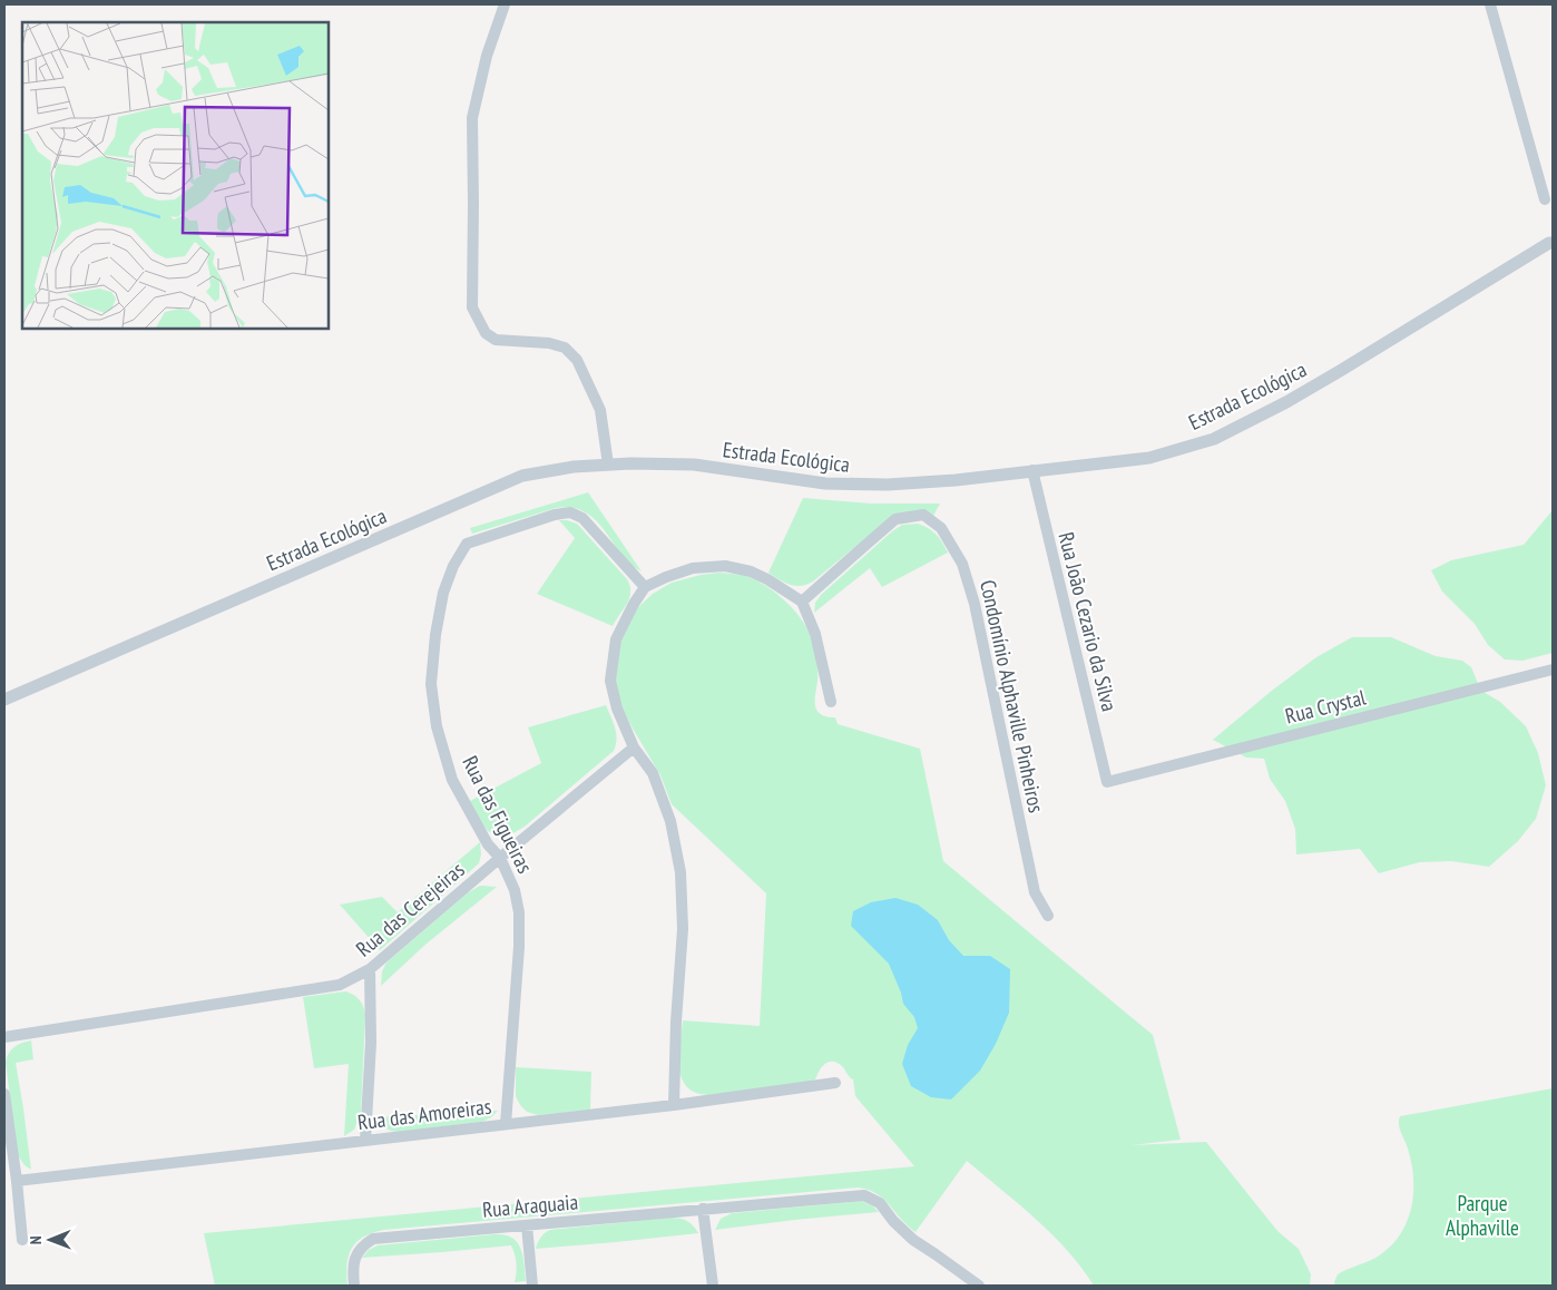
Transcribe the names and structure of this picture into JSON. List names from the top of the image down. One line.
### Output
{"streets":{"street":["Estrada Ecológica","Rua João Cezario da Silva","Condomínio Alphaville Pinheiros","Rua Crystal","Rua das Figueiras","Rua das Cerejeiras","Rua das Amoreiras","Rua Araguaia"]},"crossings":[["Estrada Ecológica","Rua João Cezario da Silva"],["Rua João Cezario da Silva","Rua Crystal"],["Rua das Figueiras","Rua das Cerejeiras"],["Rua das Figueiras","Rua das Amoreiras"]],"parks":["Parque Alphaville"],"north":"left"}
